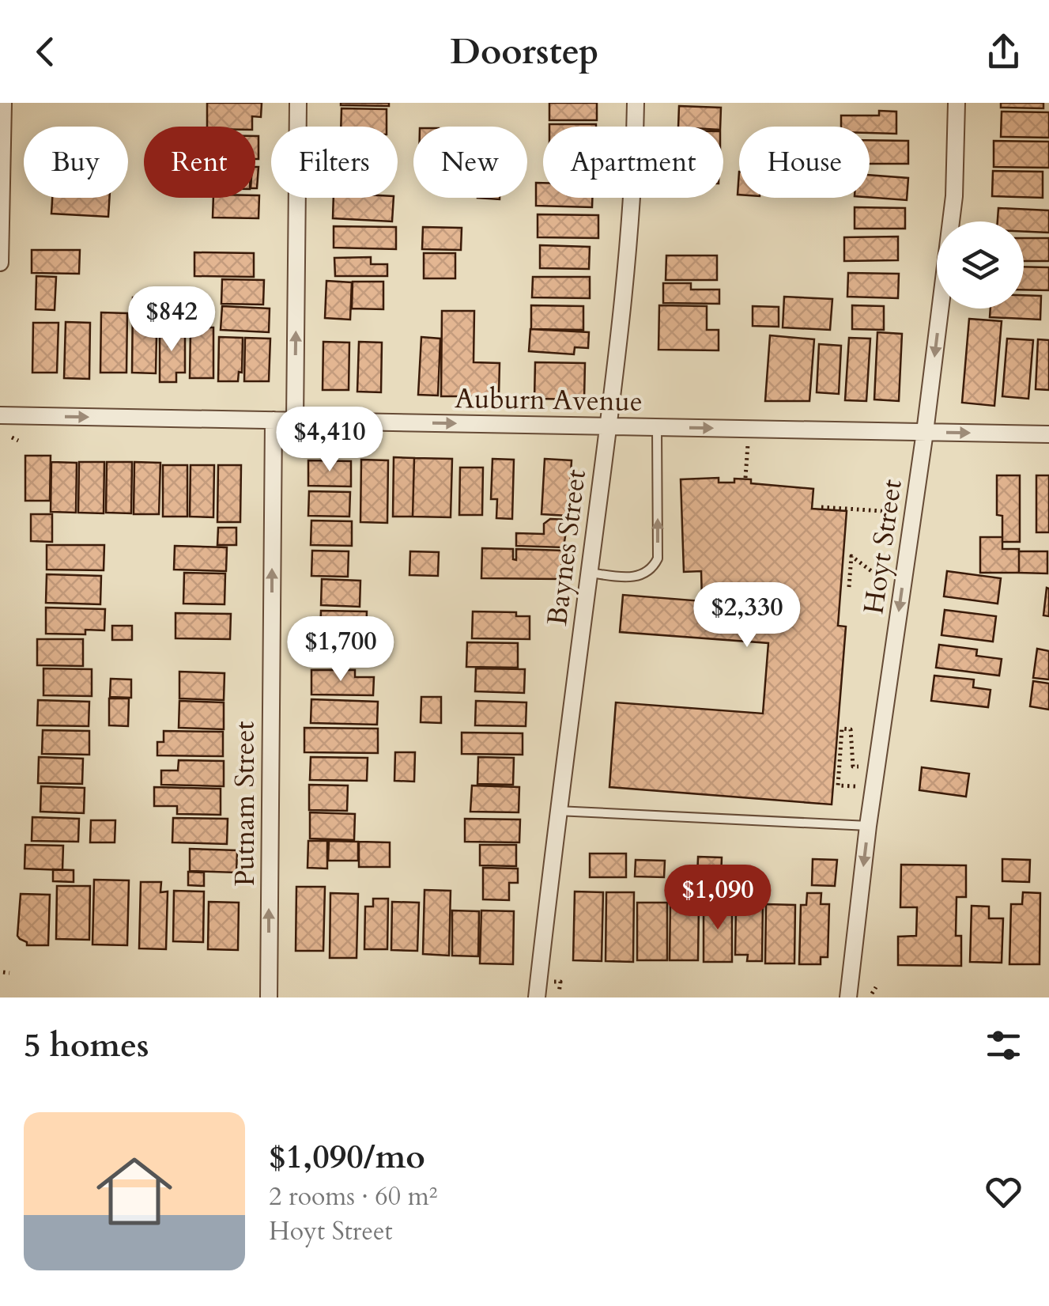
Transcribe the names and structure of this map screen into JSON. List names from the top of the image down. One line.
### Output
{"streets":{"street":["Auburn Avenue","Hoyt Street","Baynes Street","Putnam Street"]},"crossings":[["Auburn Avenue","Hoyt Street"],["Auburn Avenue","Baynes Street"],["Auburn Avenue","Putnam Street"]],"one_way":["Auburn Avenue","Hoyt Street","Putnam Street"],"page":{"header":"Doorstep","chip":["Buy","Rent","Filters","New","Apartment","House"],"price":["$842","$4,410","$2,330","$1,700","$1,090"],"heading":"5 homes","list":[{"name":"$1,090/mo","note":"2 rooms · 60 m² · Hoyt Street"}]}}
